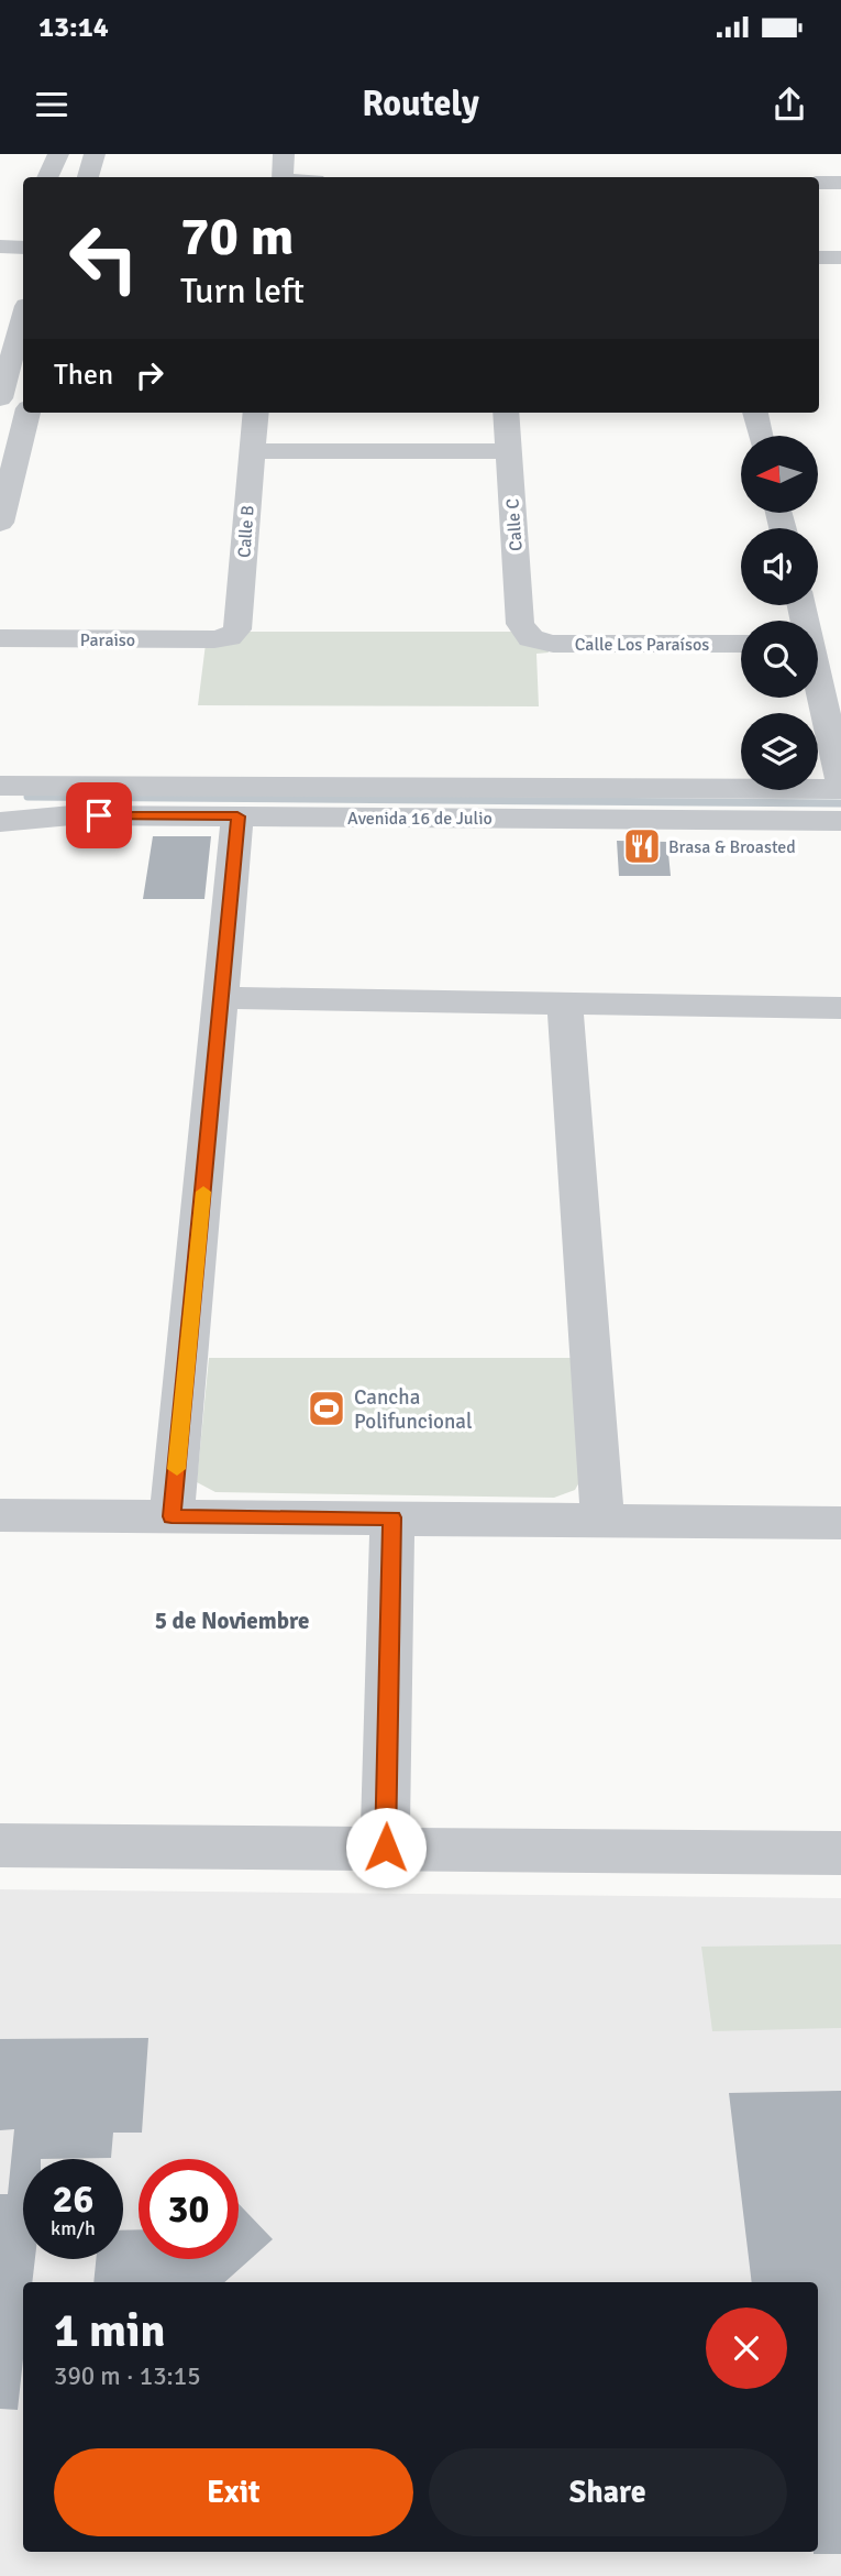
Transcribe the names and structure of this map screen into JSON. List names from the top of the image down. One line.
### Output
{"streets":{"street":["Calle C","Calle B","Paraiso","Calle Los Paraísos","Avenida 16 de Julio"]},"crossings":[["Calle C","Calle Los Paraísos"],["Calle B","Paraiso"]],"districts":["5 de Noviembre"],"places":{"restaurant":["Brasa & Broasted"],"sports":["Cancha Polifuncional"]},"north":"left","page":{"status":"13:14","header":"Routely","turn":["70 m","Turn left"],"then":"Then","speed":"26 km/h","limit":"30","heading":["1 min","390 m · 13:15"],"buttons":["Exit","Share"]}}
